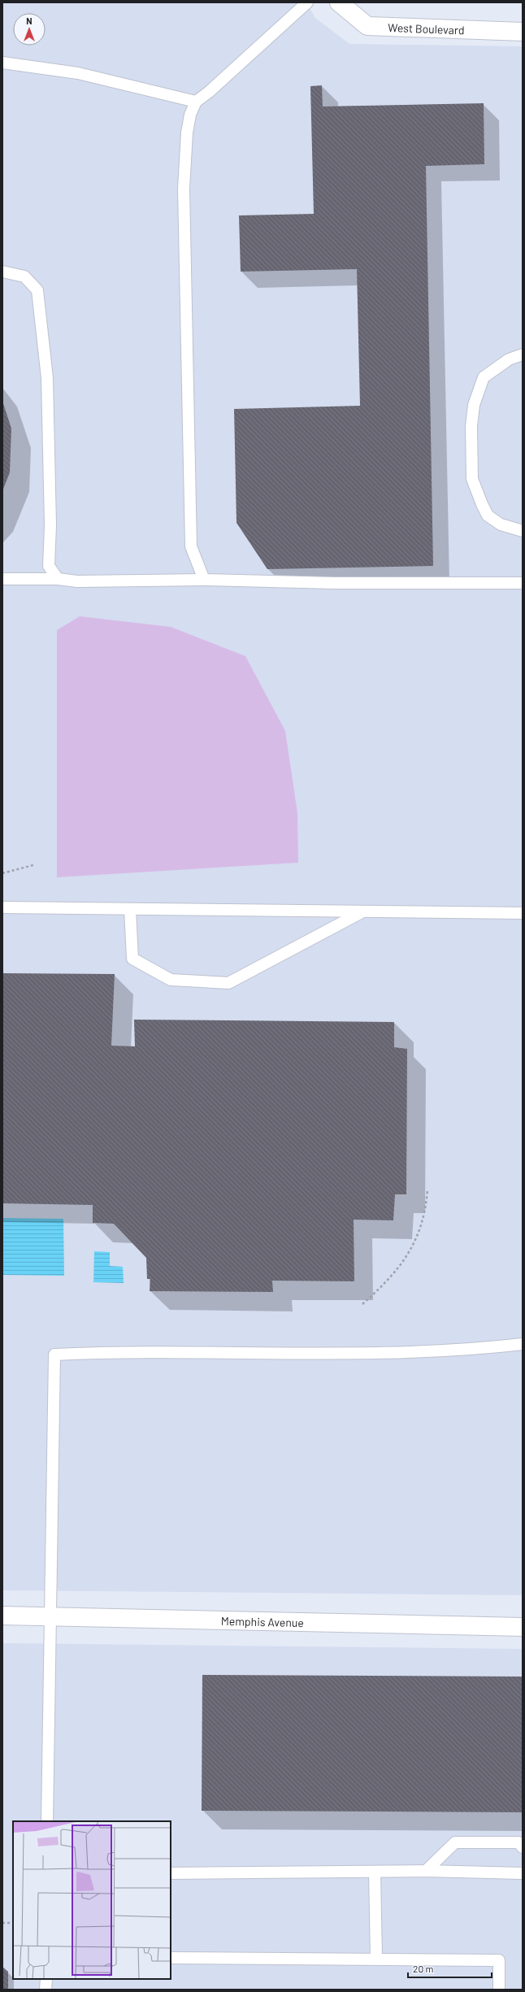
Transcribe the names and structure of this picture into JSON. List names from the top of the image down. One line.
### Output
{"streets":{"main road":["West Boulevard","Memphis Avenue"]},"scale_bar":"20 m","north":"top"}
